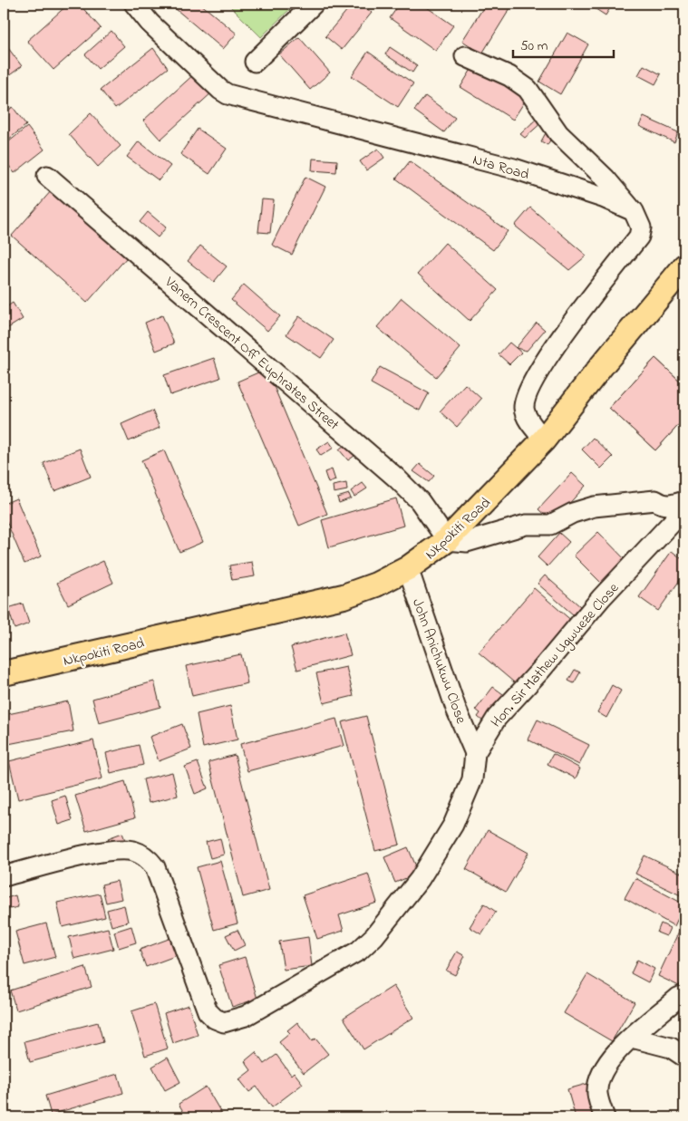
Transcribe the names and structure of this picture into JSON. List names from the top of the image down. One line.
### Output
{"streets":{"main road":["Nkpokiti Road"],"street":["Nta Road","Vanern Crescent Off Euphrates Street","Hon. Sir Mathew Ugwueze Close","John Anichukwu Close"]},"crossings":[["Vanern Crescent Off Euphrates Street","Nkpokiti Road"],["Nkpokiti Road","John Anichukwu Close"],["Hon. Sir Mathew Ugwueze Close","John Anichukwu Close"]],"scale_bar":"50 m"}
